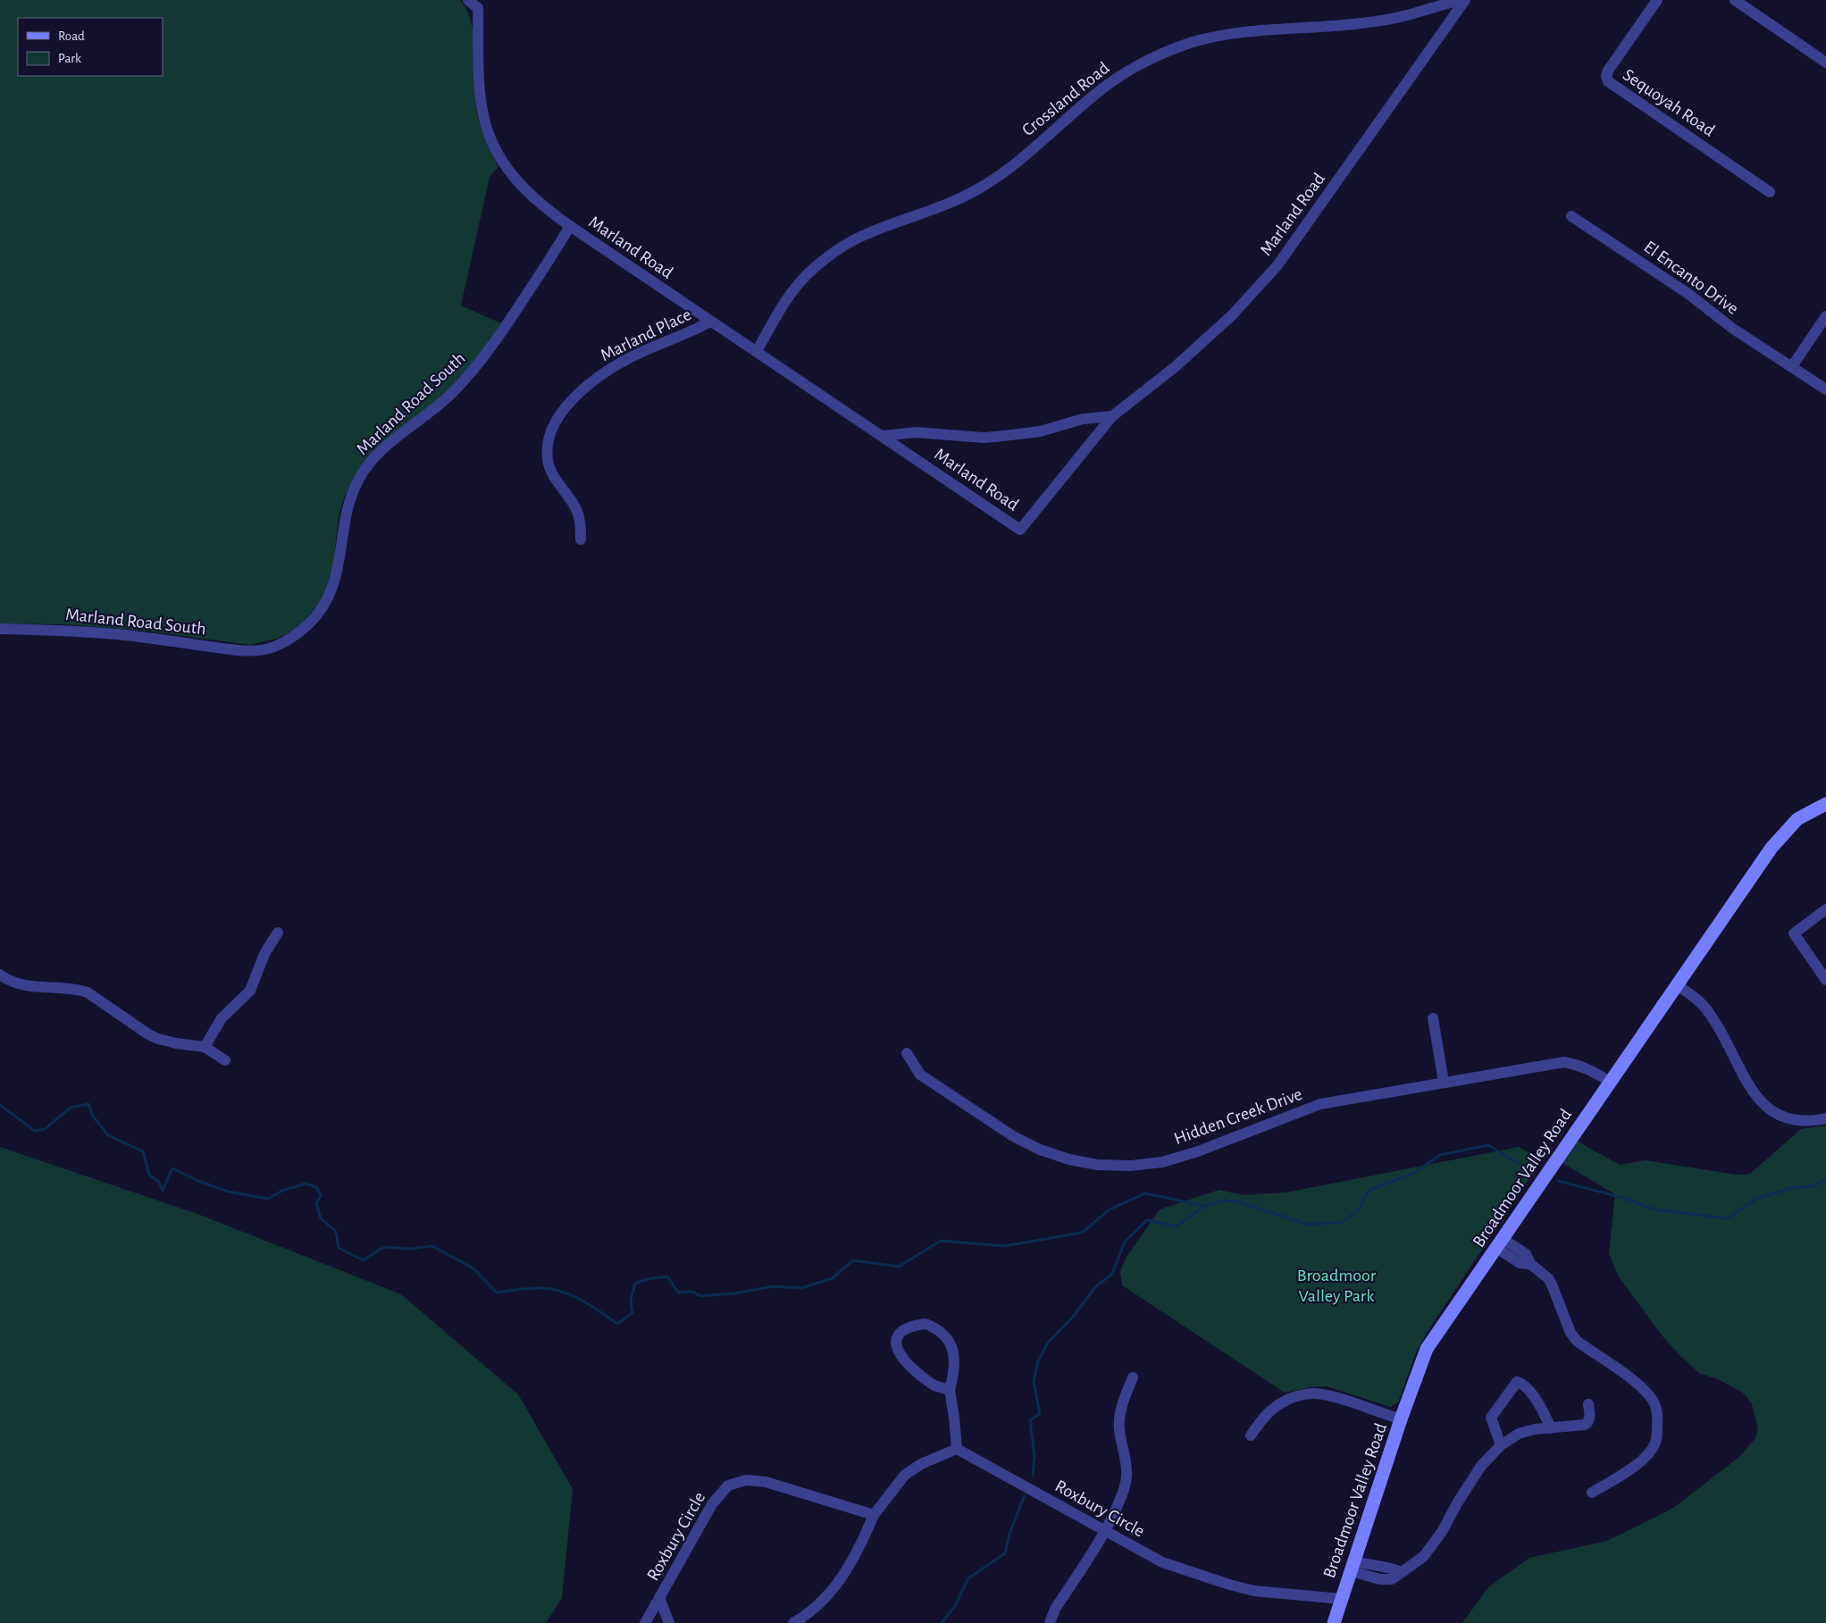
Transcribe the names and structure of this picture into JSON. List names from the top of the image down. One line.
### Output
{"streets":{"street":["Crossland Road","Sequoyah Road","Marland Road","El Encanto Drive","Marland Place","Marland Road South","Hidden Creek Drive","Broadmoor Valley Road","Roxbury Circle"]},"crossings":[["Crossland Road","Marland Road"],["Marland Road","Marland Place"],["Marland Road","Marland Road South"],["Hidden Creek Drive","Broadmoor Valley Road"],["Broadmoor Valley Road","Roxbury Circle"]],"parks":["Broadmoor Valley Park"],"legend":["Road","Park"]}
